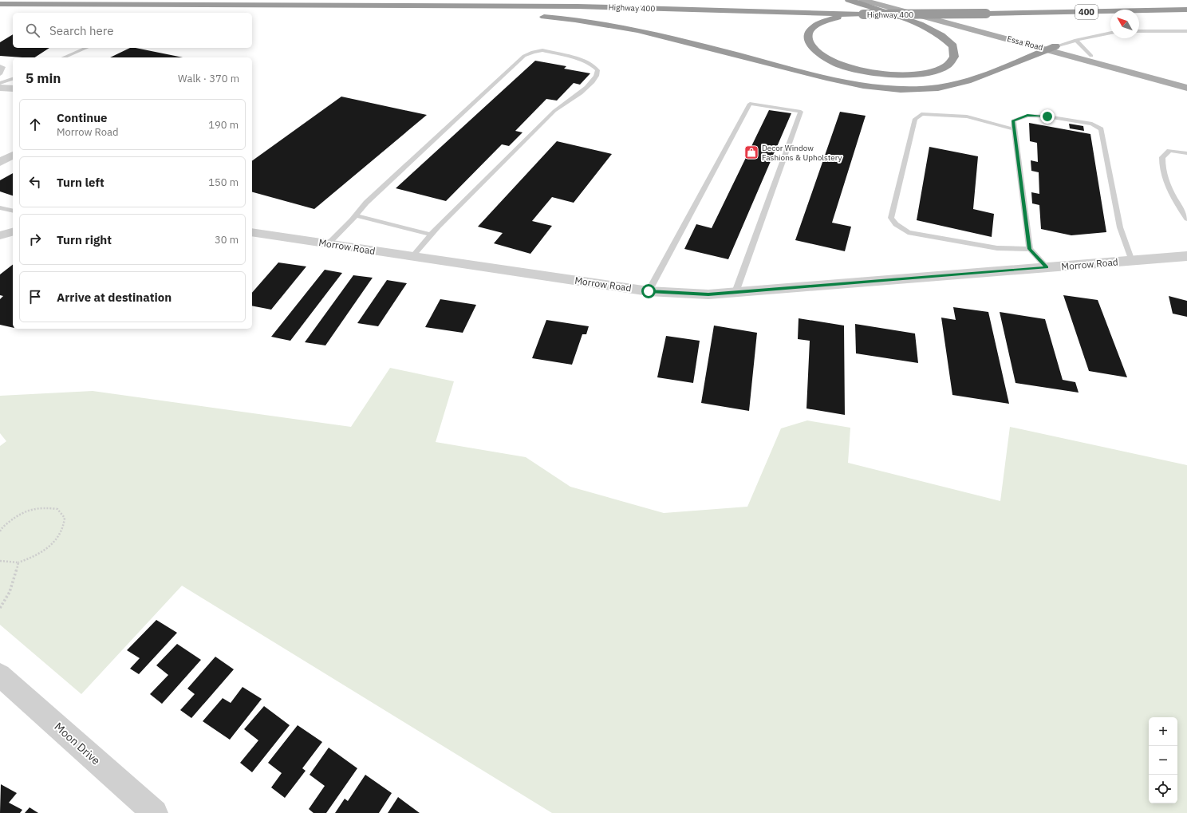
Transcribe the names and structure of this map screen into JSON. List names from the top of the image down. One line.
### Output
{"streets":{"highway":["Highway 400","400"],"main road":["Essa Road"],"street":["Morrow Road","Moon Drive"]},"places":{"shop":["Decor Window Fashions & Upholstery"]},"north":"top left","page":{"search":"Search here","heading":["5 min","Walk · 370 m"],"list":[["Continue","Morrow Road","190 m"],["Turn left","150 m"],["Turn right","30 m"],"Arrive at destination"],"map_buttons":["+","−"]}}
